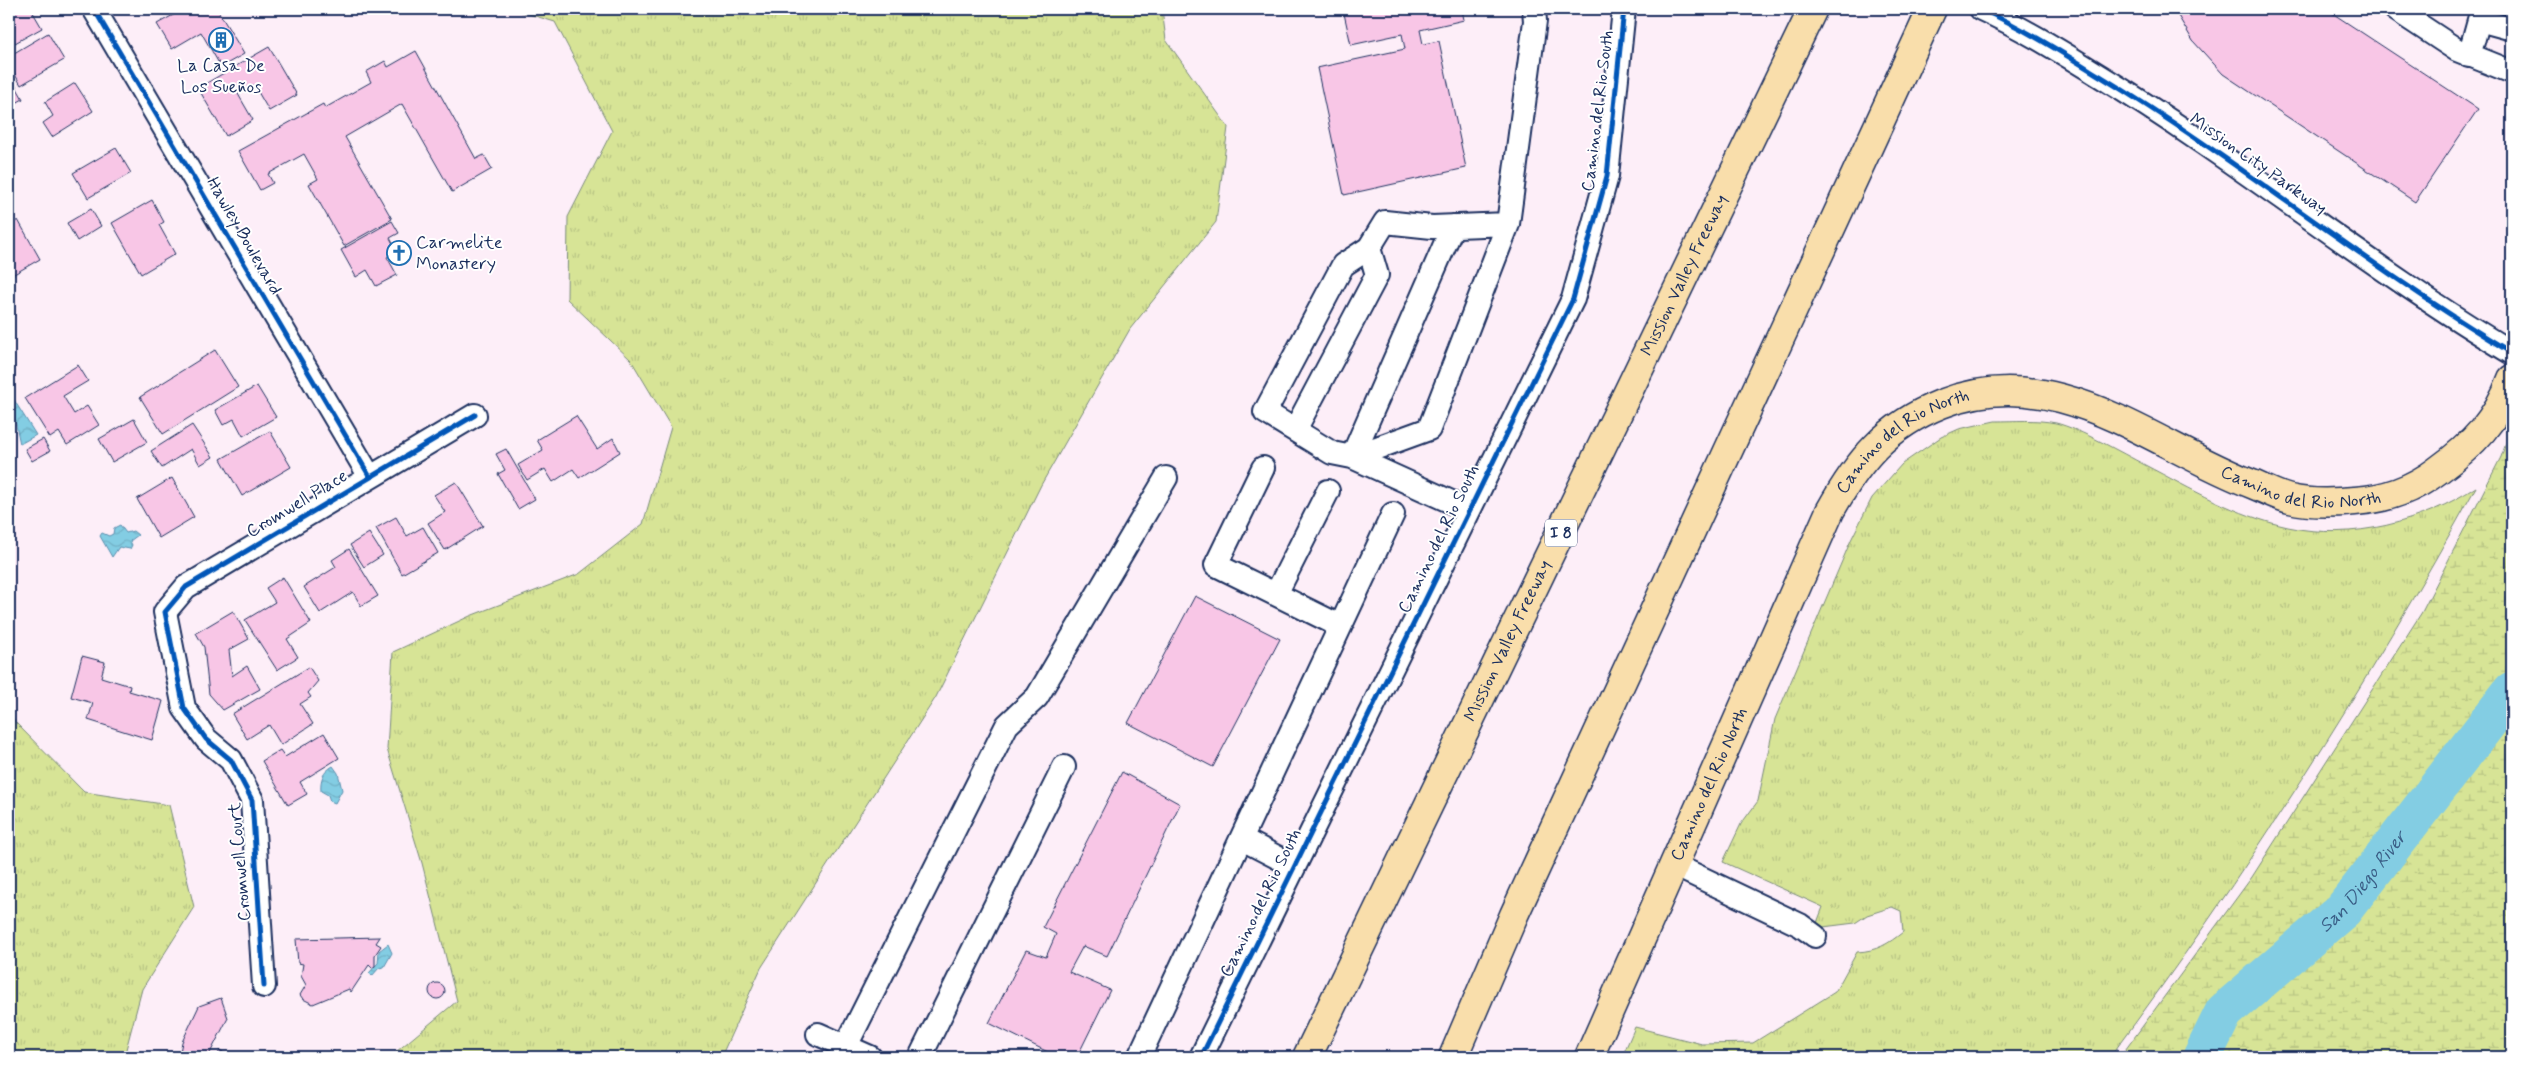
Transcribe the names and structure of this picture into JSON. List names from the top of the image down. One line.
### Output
{"streets":{"main road":["Mission Valley Freeway","Camino del Rio North","I 8"],"street":["Camino del Rio South","Mission City Parkway","Hawley Boulevard","Cromwell Place","Cromwell Court"]},"crossings":[["Hawley Boulevard","Cromwell Place"],["Cromwell Place","Cromwell Court"]],"water":["San Diego River"],"places":{"building":["La Casa De Los Sueños"],"church":["Carmelite Monastery"]}}
